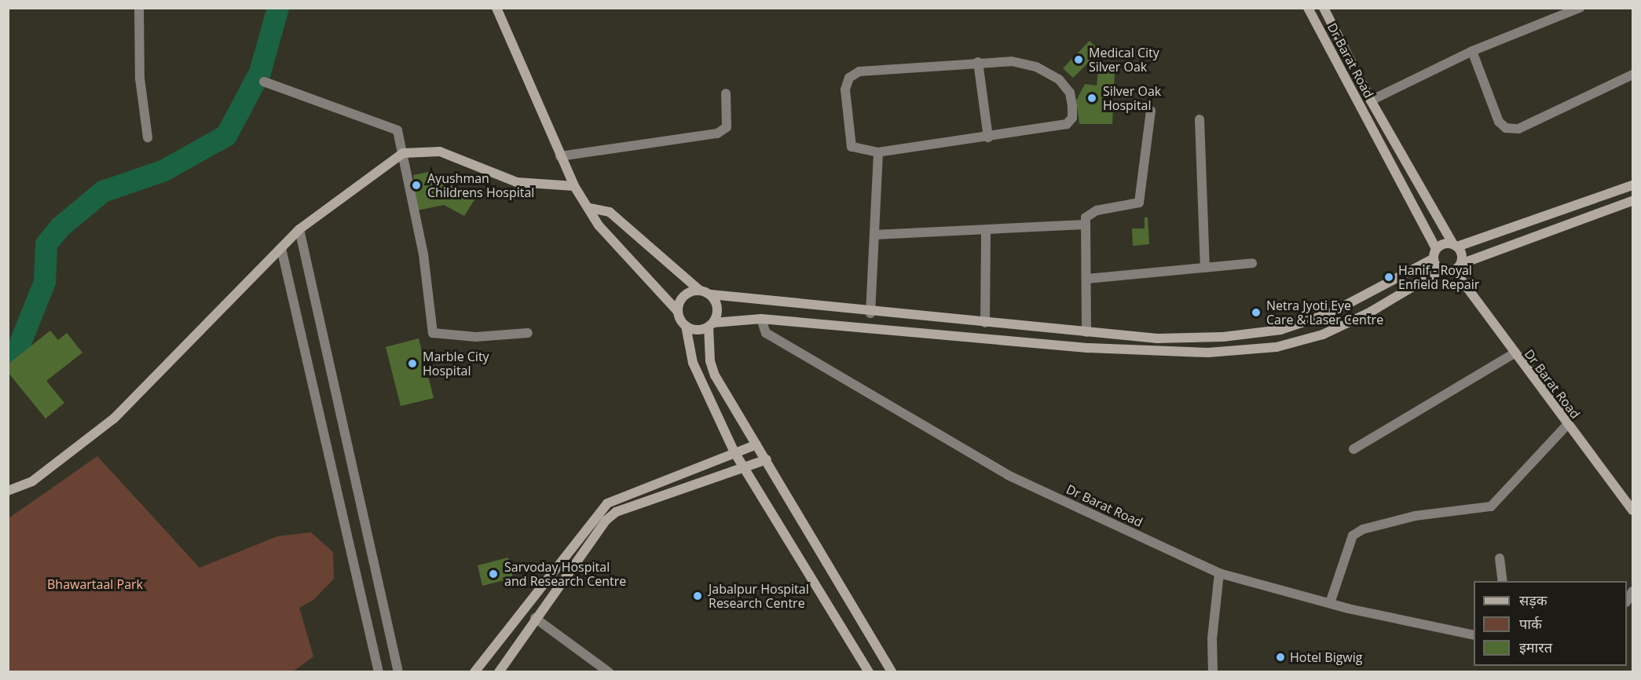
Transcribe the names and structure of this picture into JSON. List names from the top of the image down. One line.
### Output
{"streets":{"street":["Dr Barat Road"]},"parks":["Bhawartaal Park"],"places":["Medical City Silver Oak","Silver Oak Hospital","Ayushman Childrens Hospital","Hanif - Royal Enfield Repair","Netra Jyoti Eye Care & Laser Centre","Marble City Hospital","Sarvoday Hospital and Research Centre","Jabalpur Hospital Research Centre","Hotel Bigwig"],"legend":["सड़क","पार्क","इमारत"]}
